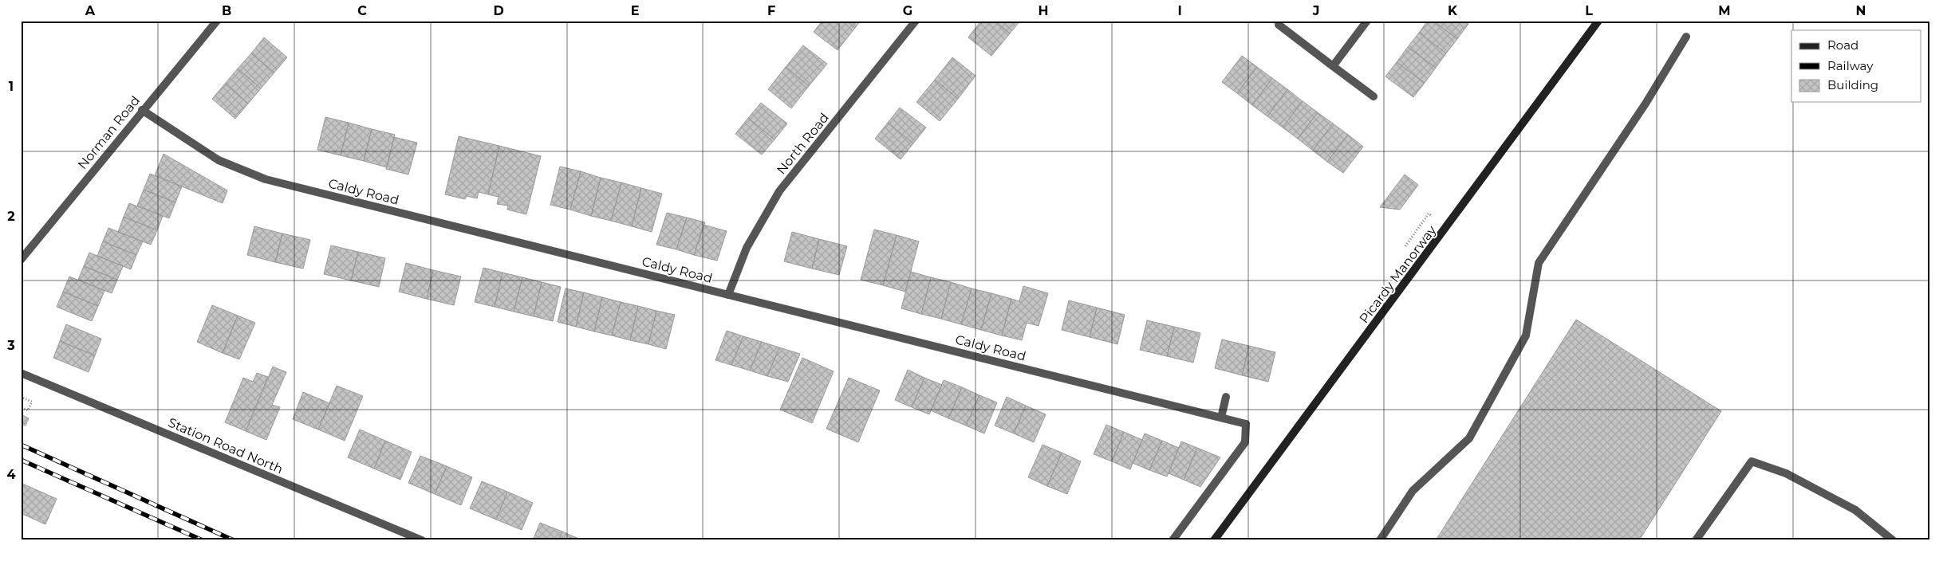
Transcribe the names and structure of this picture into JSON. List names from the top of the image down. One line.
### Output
{"streets":{"main road":["Picardy Manorway"],"street":["Norman Road","North Road","Caldy Road","Station Road North"]},"crossings":[["Norman Road","Caldy Road"],["North Road","Caldy Road"]],"legend":["Road","Railway","Building"],"grid":{"columns":["A","B","C","D","E","F","G","H","I","J","K","L","M","N"],"rows":["1","2","3","4"]}}
